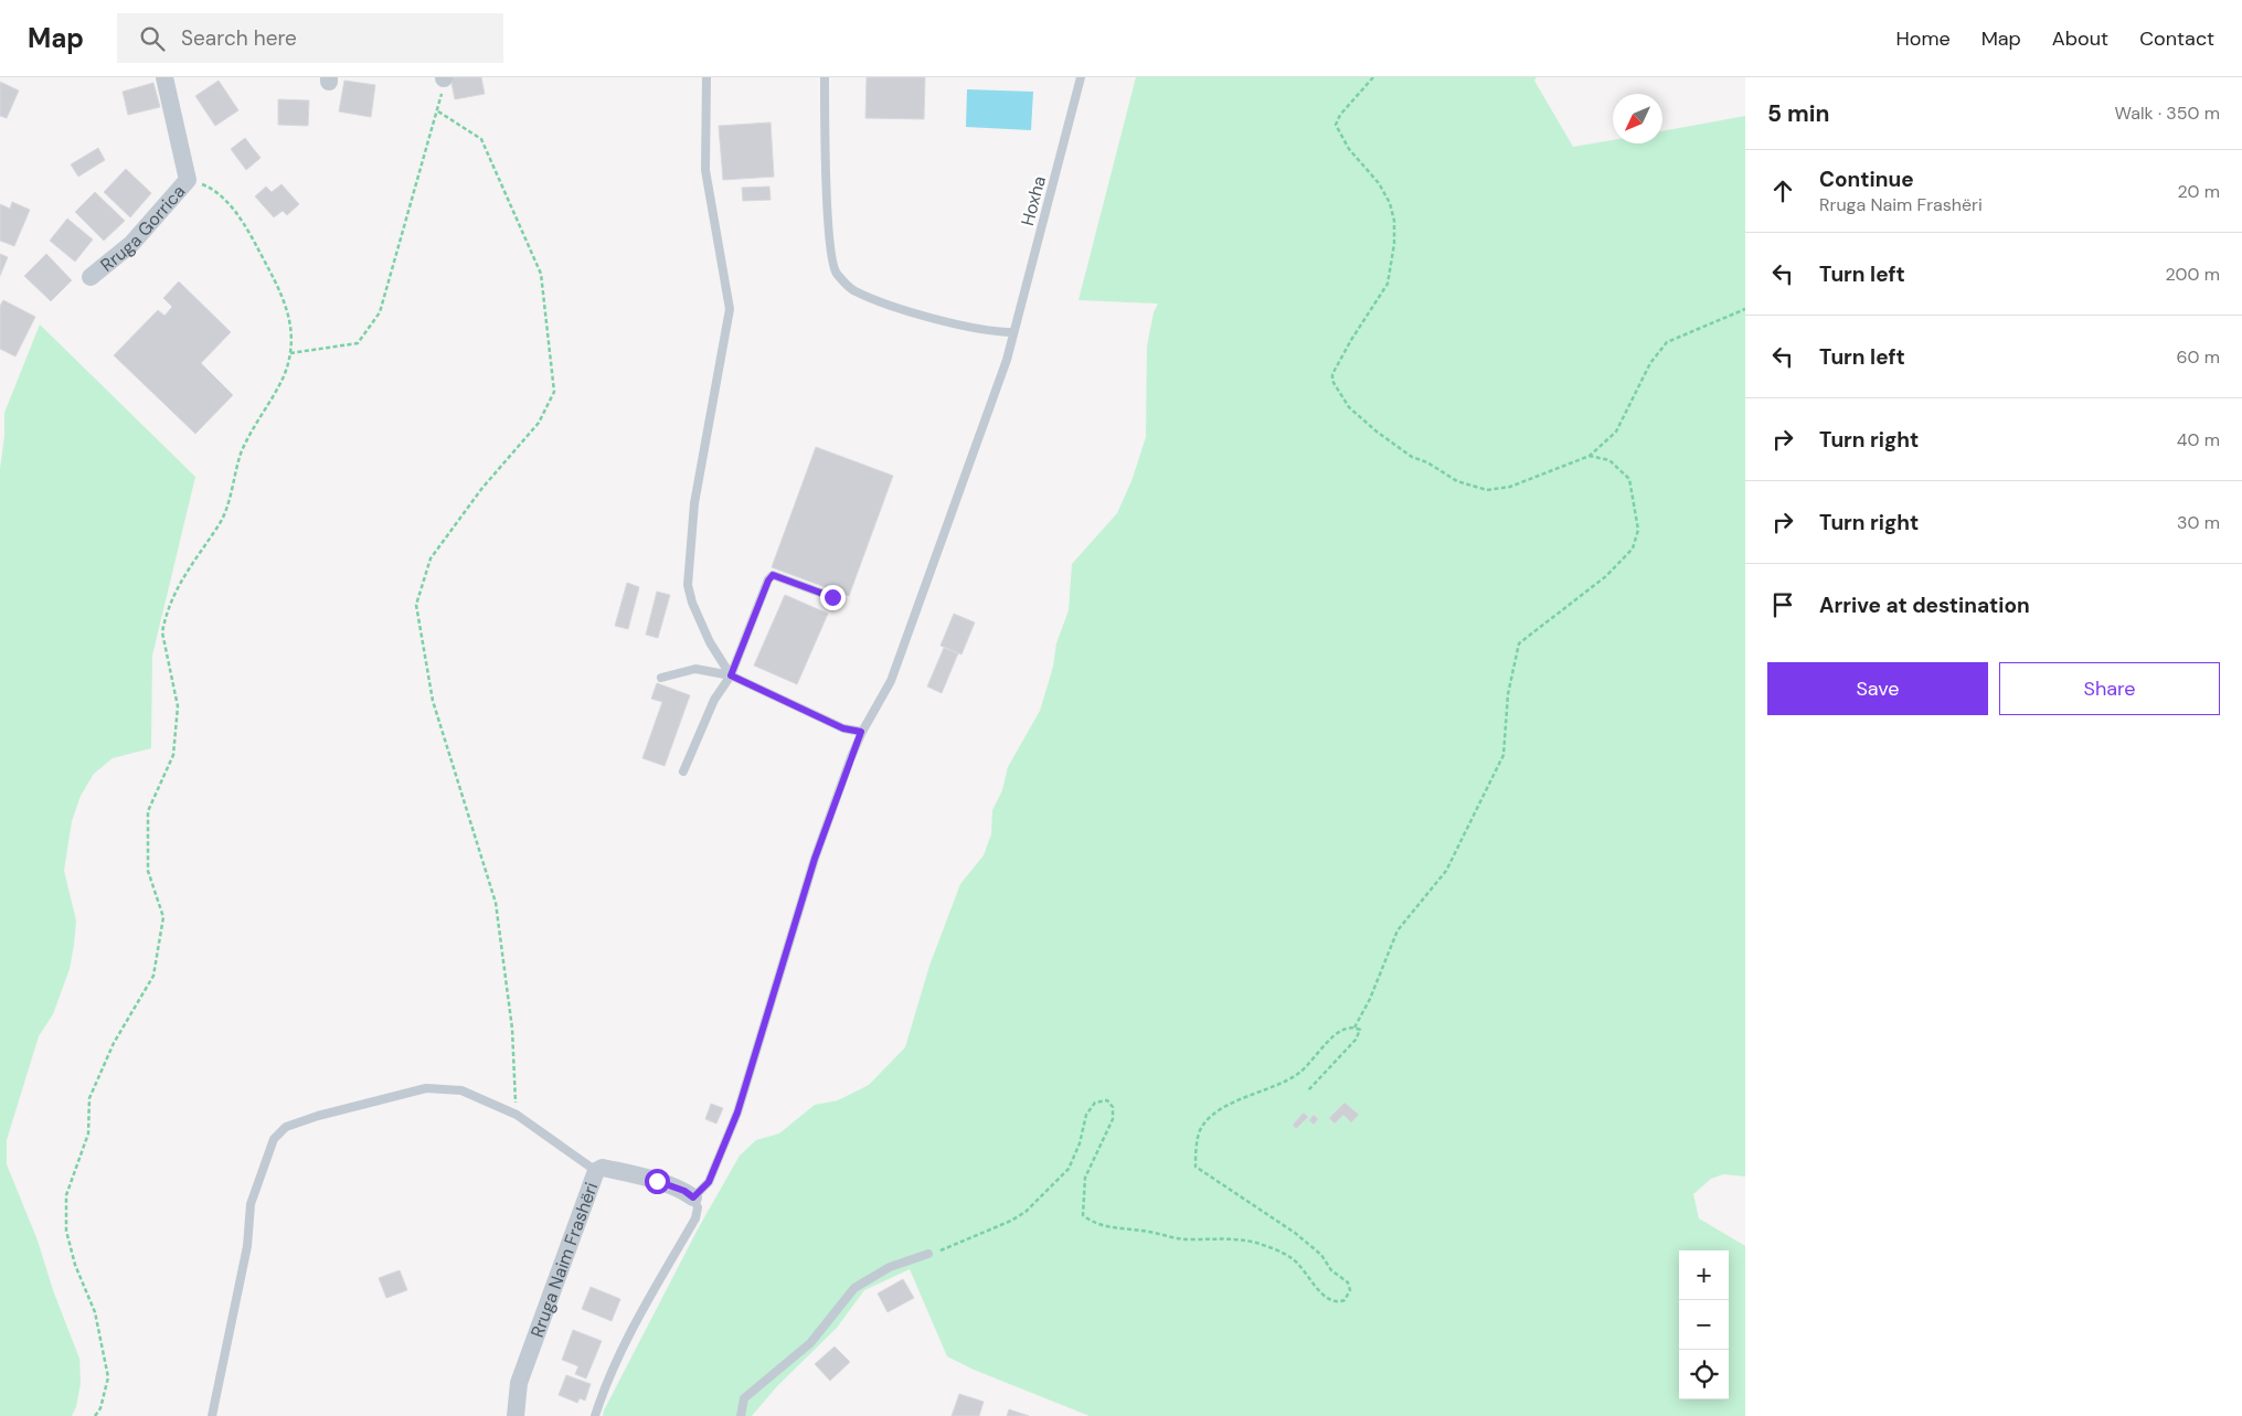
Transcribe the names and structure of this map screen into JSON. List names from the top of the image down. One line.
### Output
{"streets":{"street":["Rruga Gorrica","Rruga Naim Frashëri"],"lane":["Hoxha"]},"crossings":[["Hoxha","Rruga Naim Frashëri"]],"north":"bottom left","page":{"header":"Map","search":"Search here","nav":["Home","Map","About","Contact"],"heading":["5 min","Walk · 350 m"],"list":[["Continue","Rruga Naim Frashëri","20 m"],["Turn left","200 m"],["Turn left","60 m"],["Turn right","40 m"],["Turn right","30 m"],"Arrive at destination"],"buttons":["Save","Share"],"map_buttons":["+","−"]}}
